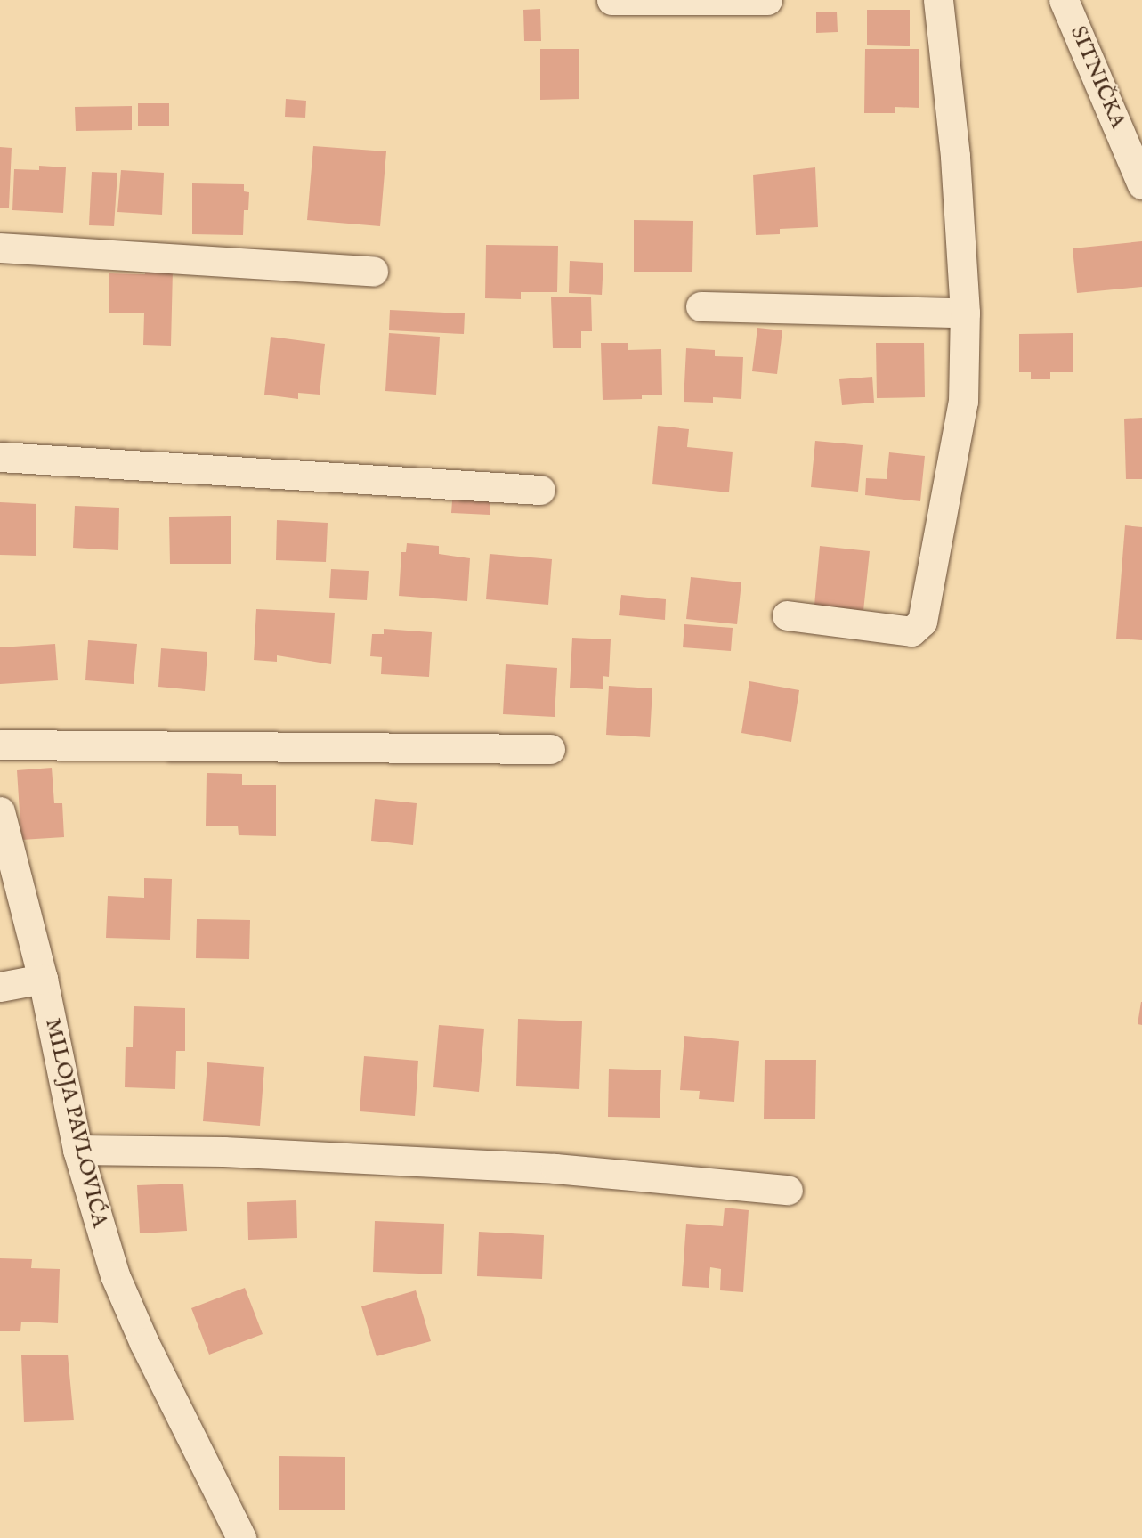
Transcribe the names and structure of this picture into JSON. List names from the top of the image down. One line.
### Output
{"streets":{"street":["SITNIČKA","MILOJA PAVLOVIĆA"]}}
